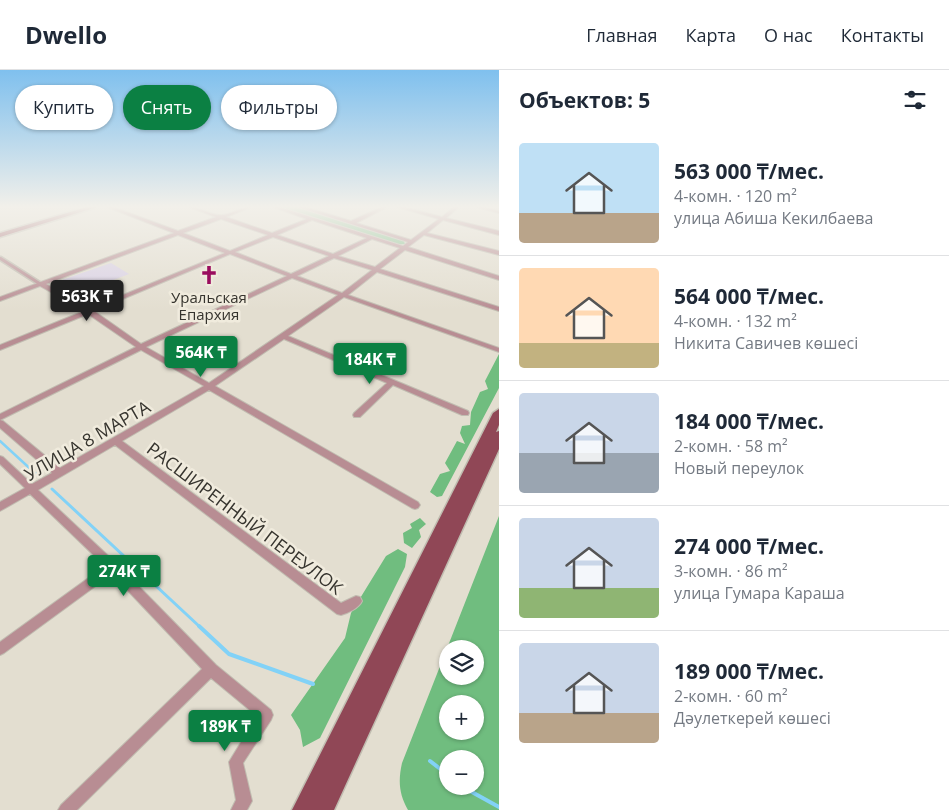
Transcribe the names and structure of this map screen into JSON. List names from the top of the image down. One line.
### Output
{"streets":{"street":["УЛИЦА 8 МАРТА","РАСШИРЕННЫЙ ПЕРЕУЛОК"]},"crossings":[["УЛИЦА 8 МАРТА","РАСШИРЕННЫЙ ПЕРЕУЛОК"]],"places":{"church":["Уральская Епархия"]},"page":{"header":"Dwello","nav":["Главная","Карта","О нас","Контакты"],"heading":"Объектов: 5","chip":["Купить","Снять","Фильтры"],"list":[{"name":"563 000 ₸/мес.","note":"4-комн. · 120 m² · улица Абиша Кекилбаева"},{"name":"564 000 ₸/мес.","note":"4-комн. · 132 m² · Никита Савичев көшесі"},{"name":"184 000 ₸/мес.","note":"2-комн. · 58 m² · Новый переулок"},{"name":"274 000 ₸/мес.","note":"3-комн. · 86 m² · улица Гумара Караша"},{"name":"189 000 ₸/мес.","note":"2-комн. · 60 m² · Дәулеткерей көшесі"}],"price":["563K ₸","564K ₸","184K ₸","274K ₸","189K ₸"],"map_buttons":["+","−"]}}
